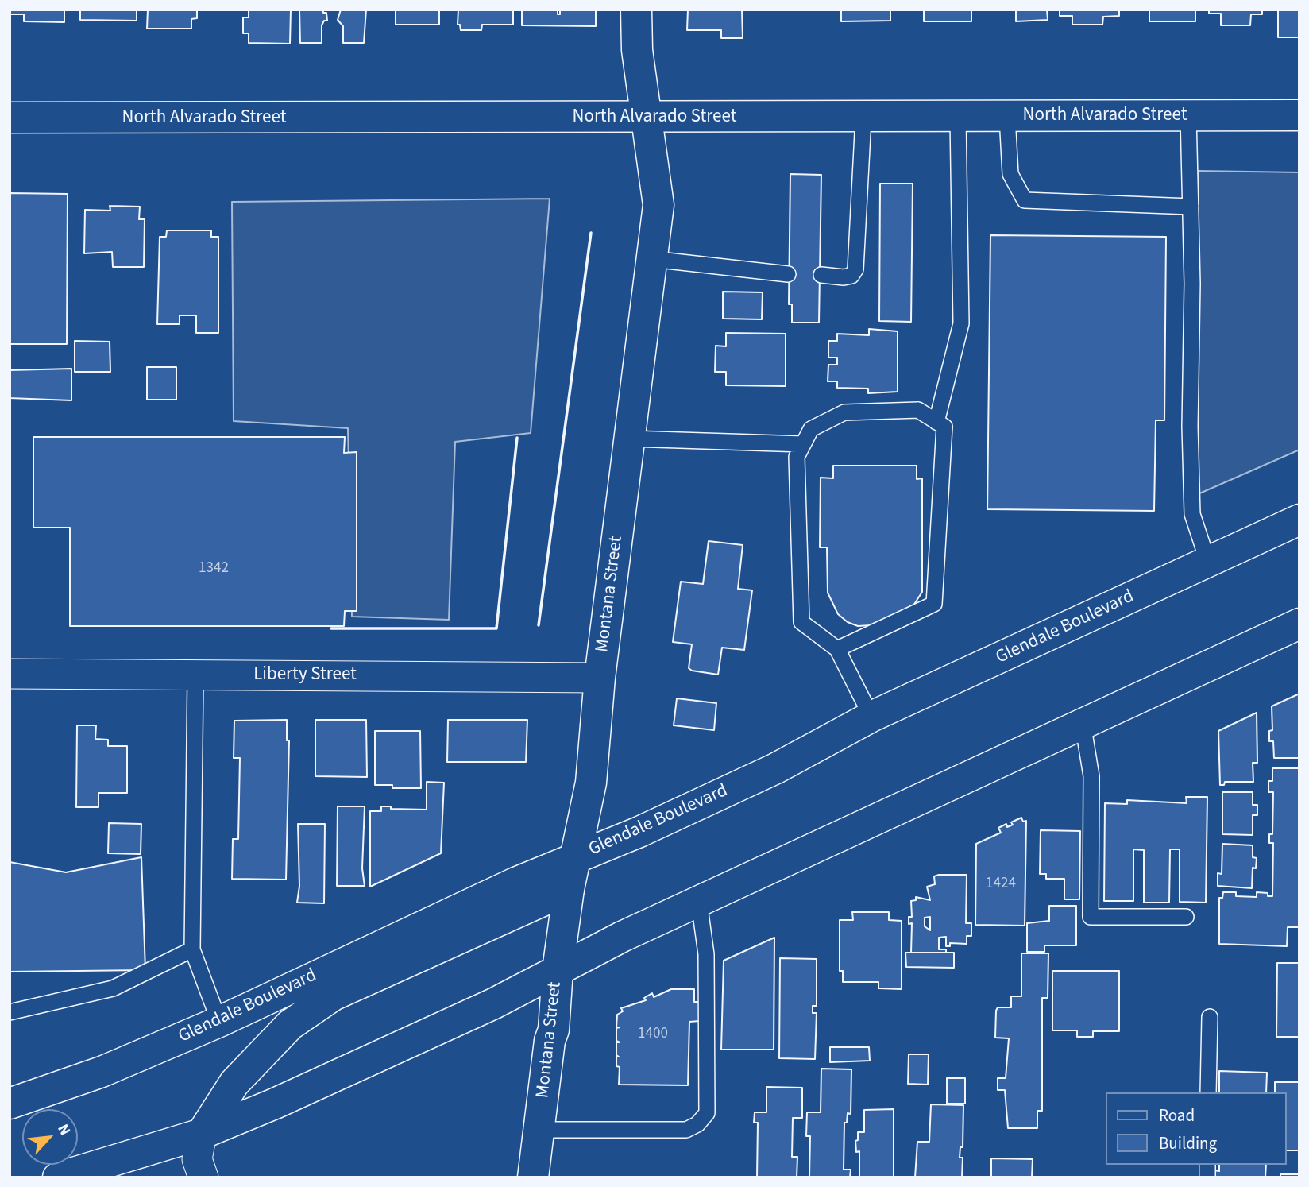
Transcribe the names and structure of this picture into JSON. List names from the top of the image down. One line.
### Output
{"streets":{"main road":["North Alvarado Street","Montana Street","Glendale Boulevard"],"street":["Liberty Street"]},"crossings":[["North Alvarado Street","Montana Street"],["Montana Street","Glendale Boulevard"],["Montana Street","Liberty Street"]],"house_numbers":["1342","1424","1400"],"legend":["Road","Building"],"north":"top right"}
